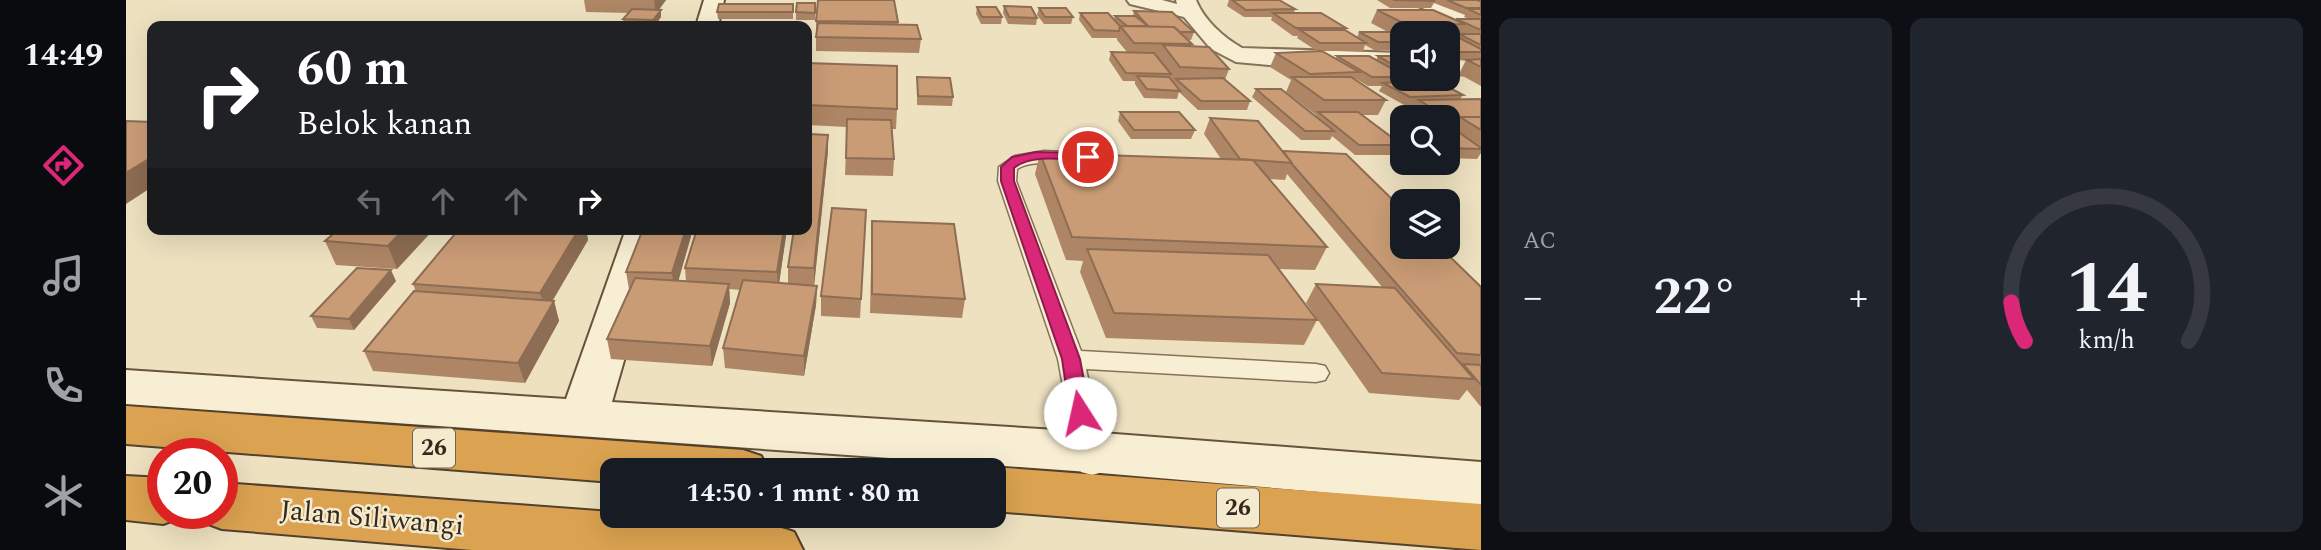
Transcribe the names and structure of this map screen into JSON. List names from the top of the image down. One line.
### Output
{"streets":{"highway":["26","Jalan Siliwangi"]},"page":{"tabs":"14:49","tile":"AC","turn":["60 m","Belok kanan"],"heat":["−","22°","+"],"limit":"20","trip":"14:50 · 1 mnt · 80 m","gauge":["14","km/h"]}}
